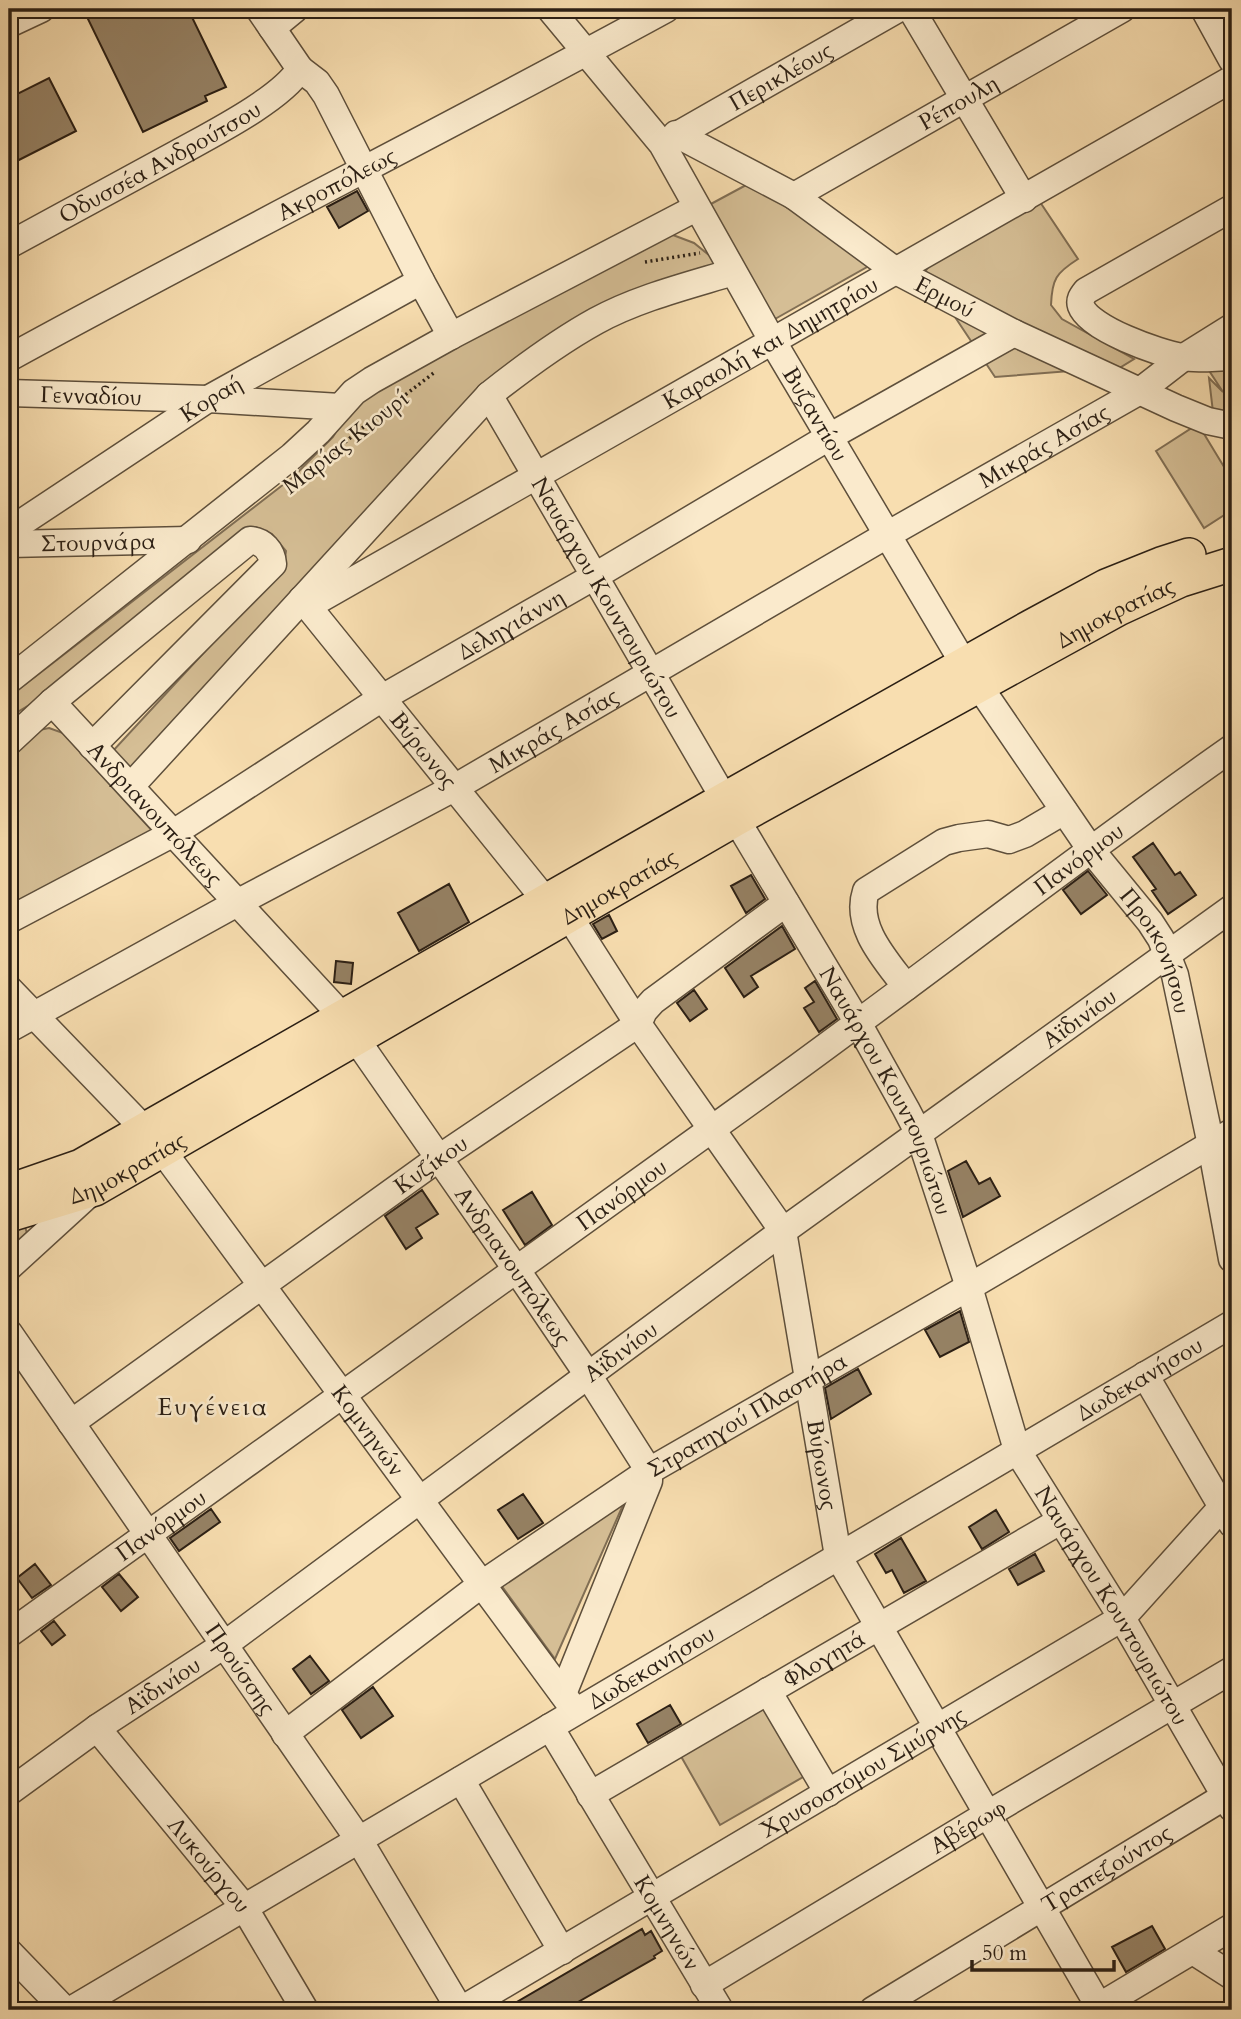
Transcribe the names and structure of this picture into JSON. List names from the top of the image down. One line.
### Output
{"streets":{"main road":["Δημοκρατίας"],"street":["Περικλέους","Ρέπουλη","Οδυσσέα Ανδρούτσου","Ακροπόλεως","Ερμού","Καραολή και Δημητρίου","Γενναδίου","Κοραή","Βυζαντίου","Μαρίας Κιουρί","Μικράς Ασίας","Στουρνάρα","Ναυάρχου Κουντουριώτου","Δεληγιάννη","Βύρωνος","Ανδριανουπόλεως","Πανόρμου","Προικονήσου","Αϊδινίου","Κυζίκου","Δωδεκανήσου","Στρατηγού Πλαστήρα","Κομνηνών","Φλογητά","Προύσσης","Χρυσοστόμου Σμύρνης","Αβέρωφ","Λυκούργου","Τραπεζούντος"]},"crossings":[["Περικλέους","Ερμού"],["Περικλέους","Βυζαντίου"],["Ρέπουλη","Ερμού"],["Ακροπόλεως","Βυζαντίου"],["Ερμού","Καραολή και Δημητρίου"],["Ερμού","Βυζαντίου"],["Ερμού","Μικράς Ασίας"],["Ερμού","Δεληγιάννη"],["Καραολή και Δημητρίου","Βυζαντίου"],["Καραολή και Δημητρίου","Ναυάρχου Κουντουριώτου"],["Καραολή και Δημητρίου","Βύρωνος"],["Γενναδίου","Κοραή"],["Γενναδίου","Μαρίας Κιουρί"],["Βυζαντίου","Μαρίας Κιουρί"],["Βυζαντίου","Μικράς Ασίας"],["Βυζαντίου","Δημοκρατίας"],["Βυζαντίου","Δεληγιάννη"],["Βυζαντίου","Προικονήσου"],["Μαρίας Κιουρί","Στουρνάρα"],["Μικράς Ασίας","Ναυάρχου Κουντουριώτου"],["Μικράς Ασίας","Βύρωνος"],["Μικράς Ασίας","Ανδριανουπόλεως"],["Μικράς Ασίας","Κομνηνών"],["Ναυάρχου Κουντουριώτου","Δημοκρατίας"],["Ναυάρχου Κουντουριώτου","Δεληγιάννη"],["Ναυάρχου Κουντουριώτου","Πανόρμου"],["Ναυάρχου Κουντουριώτου","Αϊδινίου"],["Ναυάρχου Κουντουριώτου","Κυζίκου"],["Ναυάρχου Κουντουριώτου","Δωδεκανήσου"],["Ναυάρχου Κουντουριώτου","Στρατηγού Πλαστήρα"],["Ναυάρχου Κουντουριώτου","Φλογητά"],["Ναυάρχου Κουντουριώτου","Χρυσοστόμου Σμύρνης"],["Ναυάρχου Κουντουριώτου","Αβέρωφ"],["Ναυάρχου Κουντουριώτου","Τραπεζούντος"],["Δημοκρατίας","Βύρωνος"],["Δημοκρατίας","Ανδριανουπόλεως"],["Δημοκρατίας","Προικονήσου"],["Δημοκρατίας","Κομνηνών"],["Δεληγιάννη","Βύρωνος"],["Δεληγιάννη","Ανδριανουπόλεως"],["Βύρωνος","Πανόρμου"],["Βύρωνος","Αϊδινίου"],["Βύρωνος","Κυζίκου"],["Βύρωνος","Δωδεκανήσου"],["Βύρωνος","Στρατηγού Πλαστήρα"],["Βύρωνος","Φλογητά"],["Βύρωνος","Χρυσοστόμου Σμύρνης"],["Βύρωνος","Αβέρωφ"],["Βύρωνος","Τραπεζούντος"],["Ανδριανουπόλεως","Πανόρμου"],["Ανδριανουπόλεως","Αϊδινίου"],["Ανδριανουπόλεως","Κυζίκου"],["Ανδριανουπόλεως","Στρατηγού Πλαστήρα"],["Πανόρμου","Προικονήσου"],["Πανόρμου","Κομνηνών"],["Πανόρμου","Προύσσης"],["Προικονήσου","Αϊδινίου"],["Προικονήσου","Στρατηγού Πλαστήρα"],["Αϊδινίου","Κομνηνών"],["Αϊδινίου","Προύσσης"],["Αϊδινίου","Λυκούργου"],["Κυζίκου","Κομνηνών"],["Κυζίκου","Προύσσης"],["Δωδεκανήσου","Κομνηνών"],["Δωδεκανήσου","Προύσσης"],["Δωδεκανήσου","Λυκούργου"],["Στρατηγού Πλαστήρα","Κομνηνών"],["Στρατηγού Πλαστήρα","Προύσσης"],["Κομνηνών","Φλογητά"],["Κομνηνών","Χρυσοστόμου Σμύρνης"],["Κομνηνών","Αβέρωφ"],["Προύσσης","Χρυσοστόμου Σμύρνης"]],"districts":["Ευγένεια"],"scale_bar":"50 m"}
